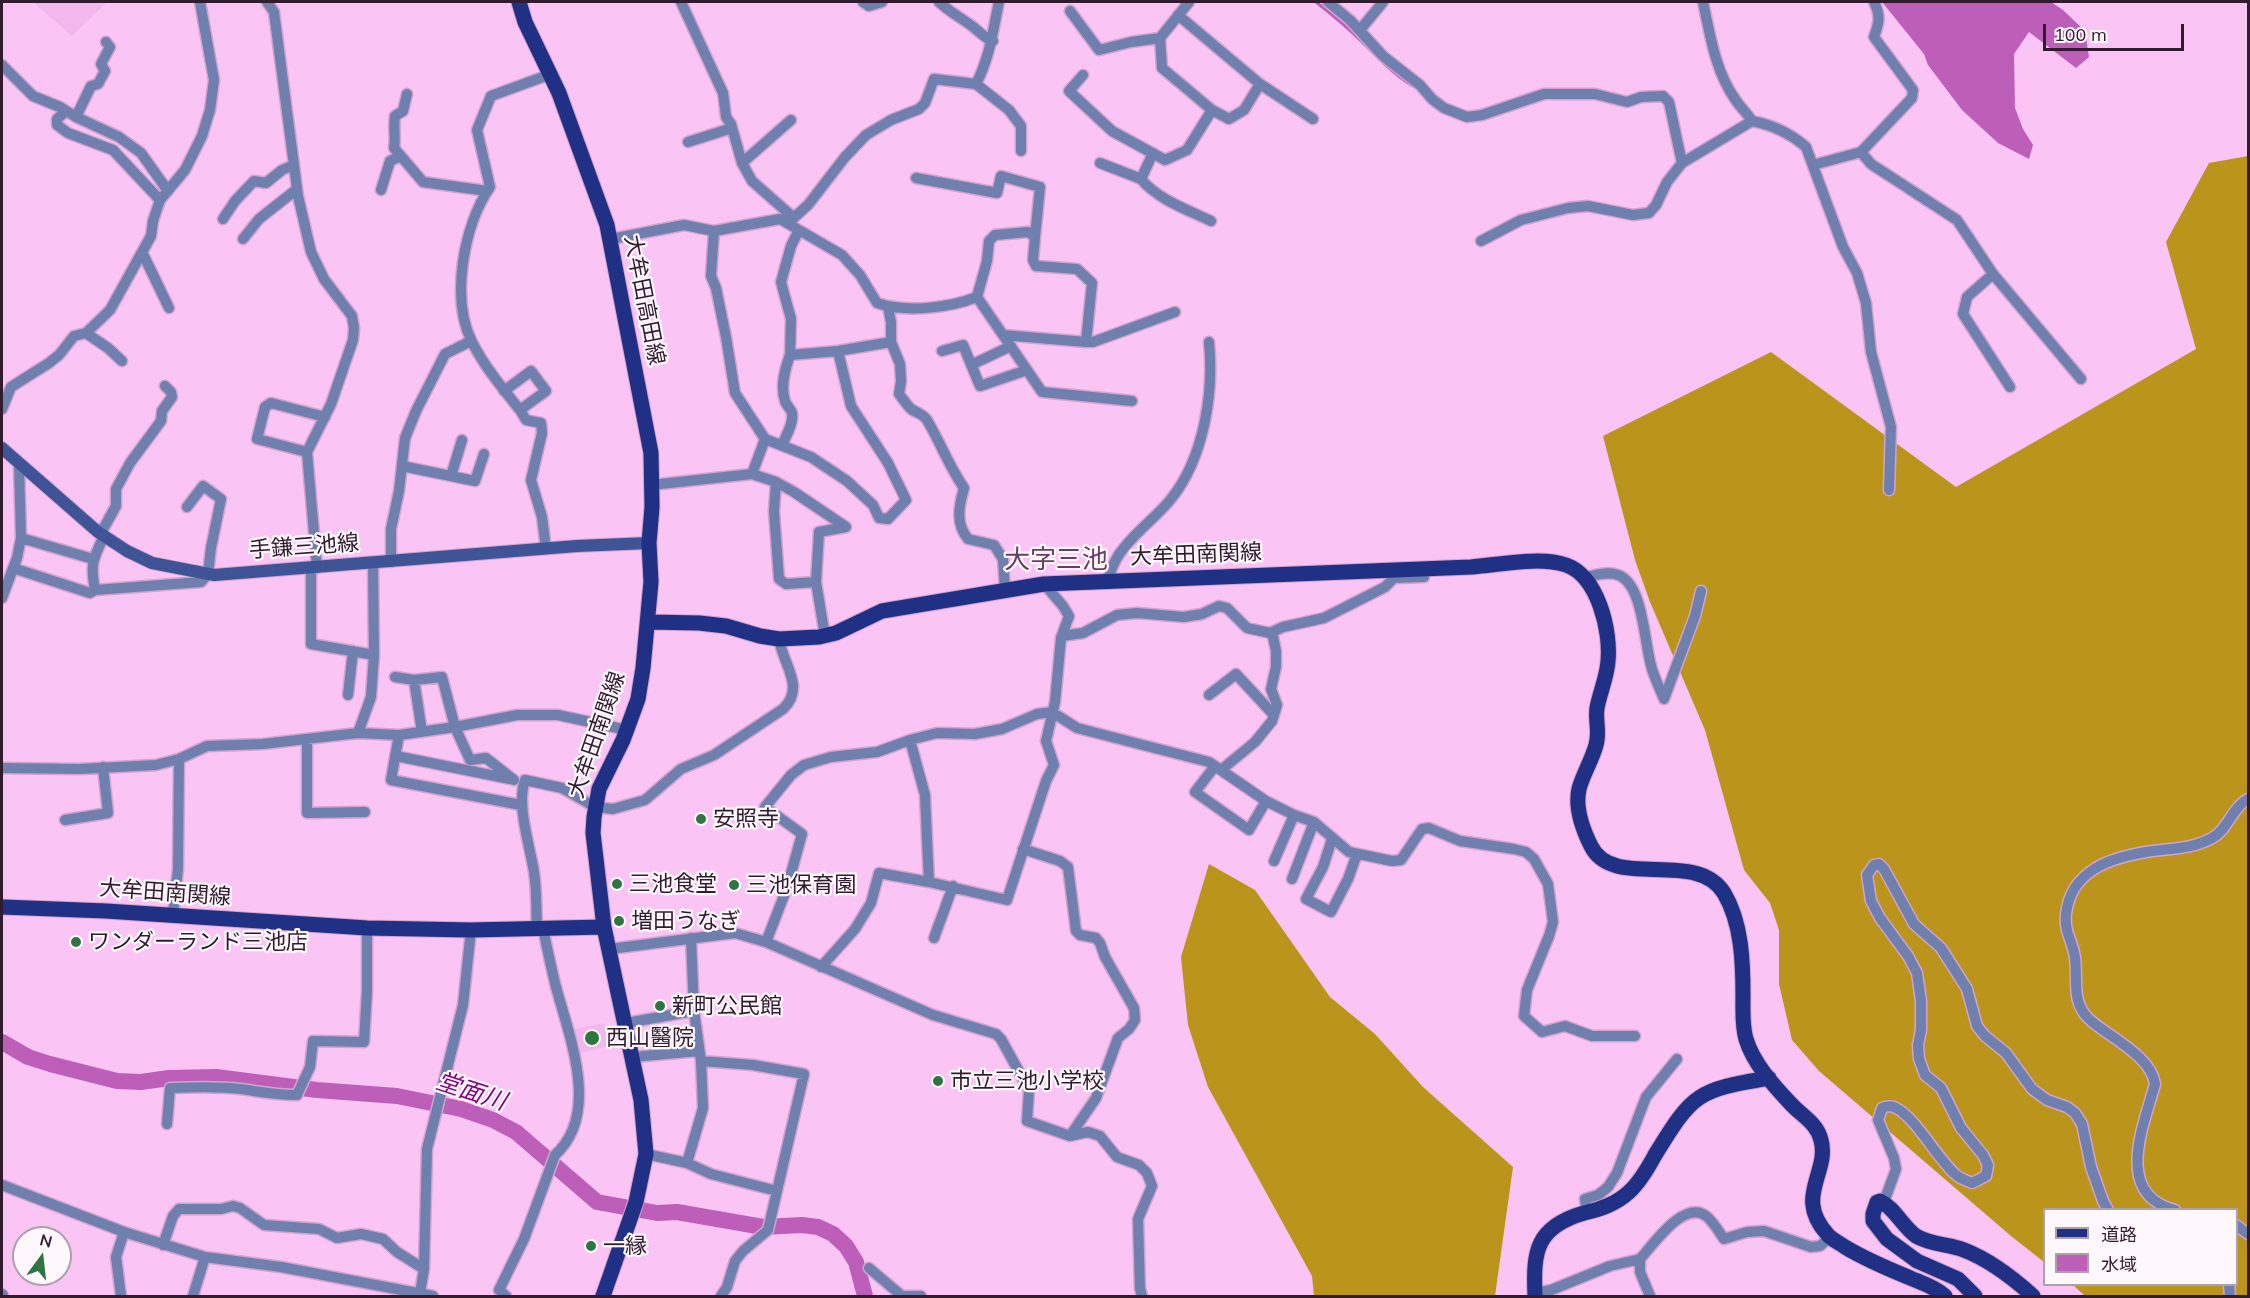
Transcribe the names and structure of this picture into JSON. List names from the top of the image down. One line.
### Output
{"streets":{"main road":["大牟田高田線","手鎌三池線","大牟田南関線"]},"crossings":[["大牟田高田線","手鎌三池線"],["大牟田高田線","大牟田南関線"]],"districts":["大字三池"],"water":["堂面川"],"places":["安照寺","三池食堂","三池保育園","増田うなぎ","ワンダーランド三池店","新町公民館","西山醫院","市立三池小学校","一縁"],"legend":["道路","水域"],"scale_bar":"100 m","north":"top"}
